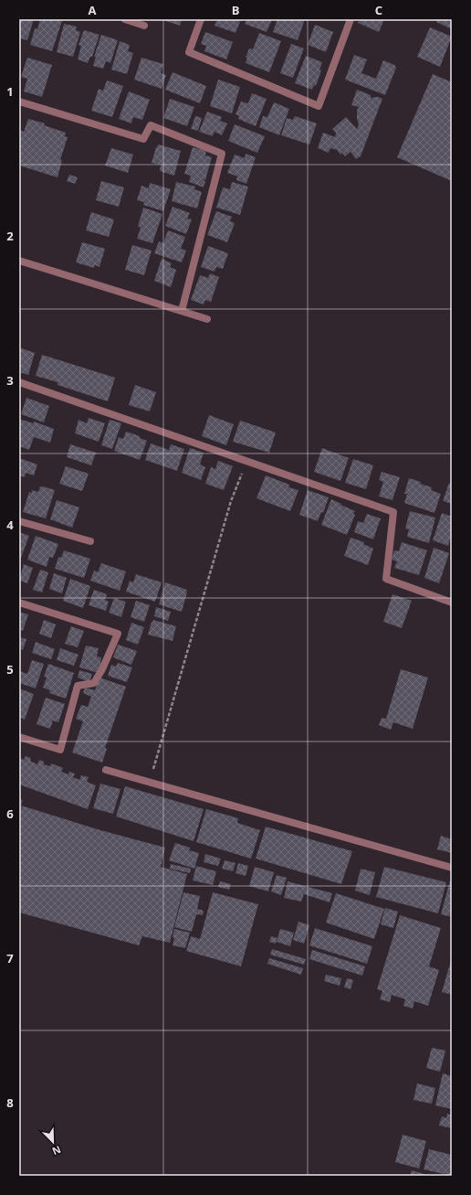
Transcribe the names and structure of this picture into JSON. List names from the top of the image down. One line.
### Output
{"north":"bottom right","grid":{"columns":["A","B","C"],"rows":["1","2","3","4","5","6","7","8"]}}
